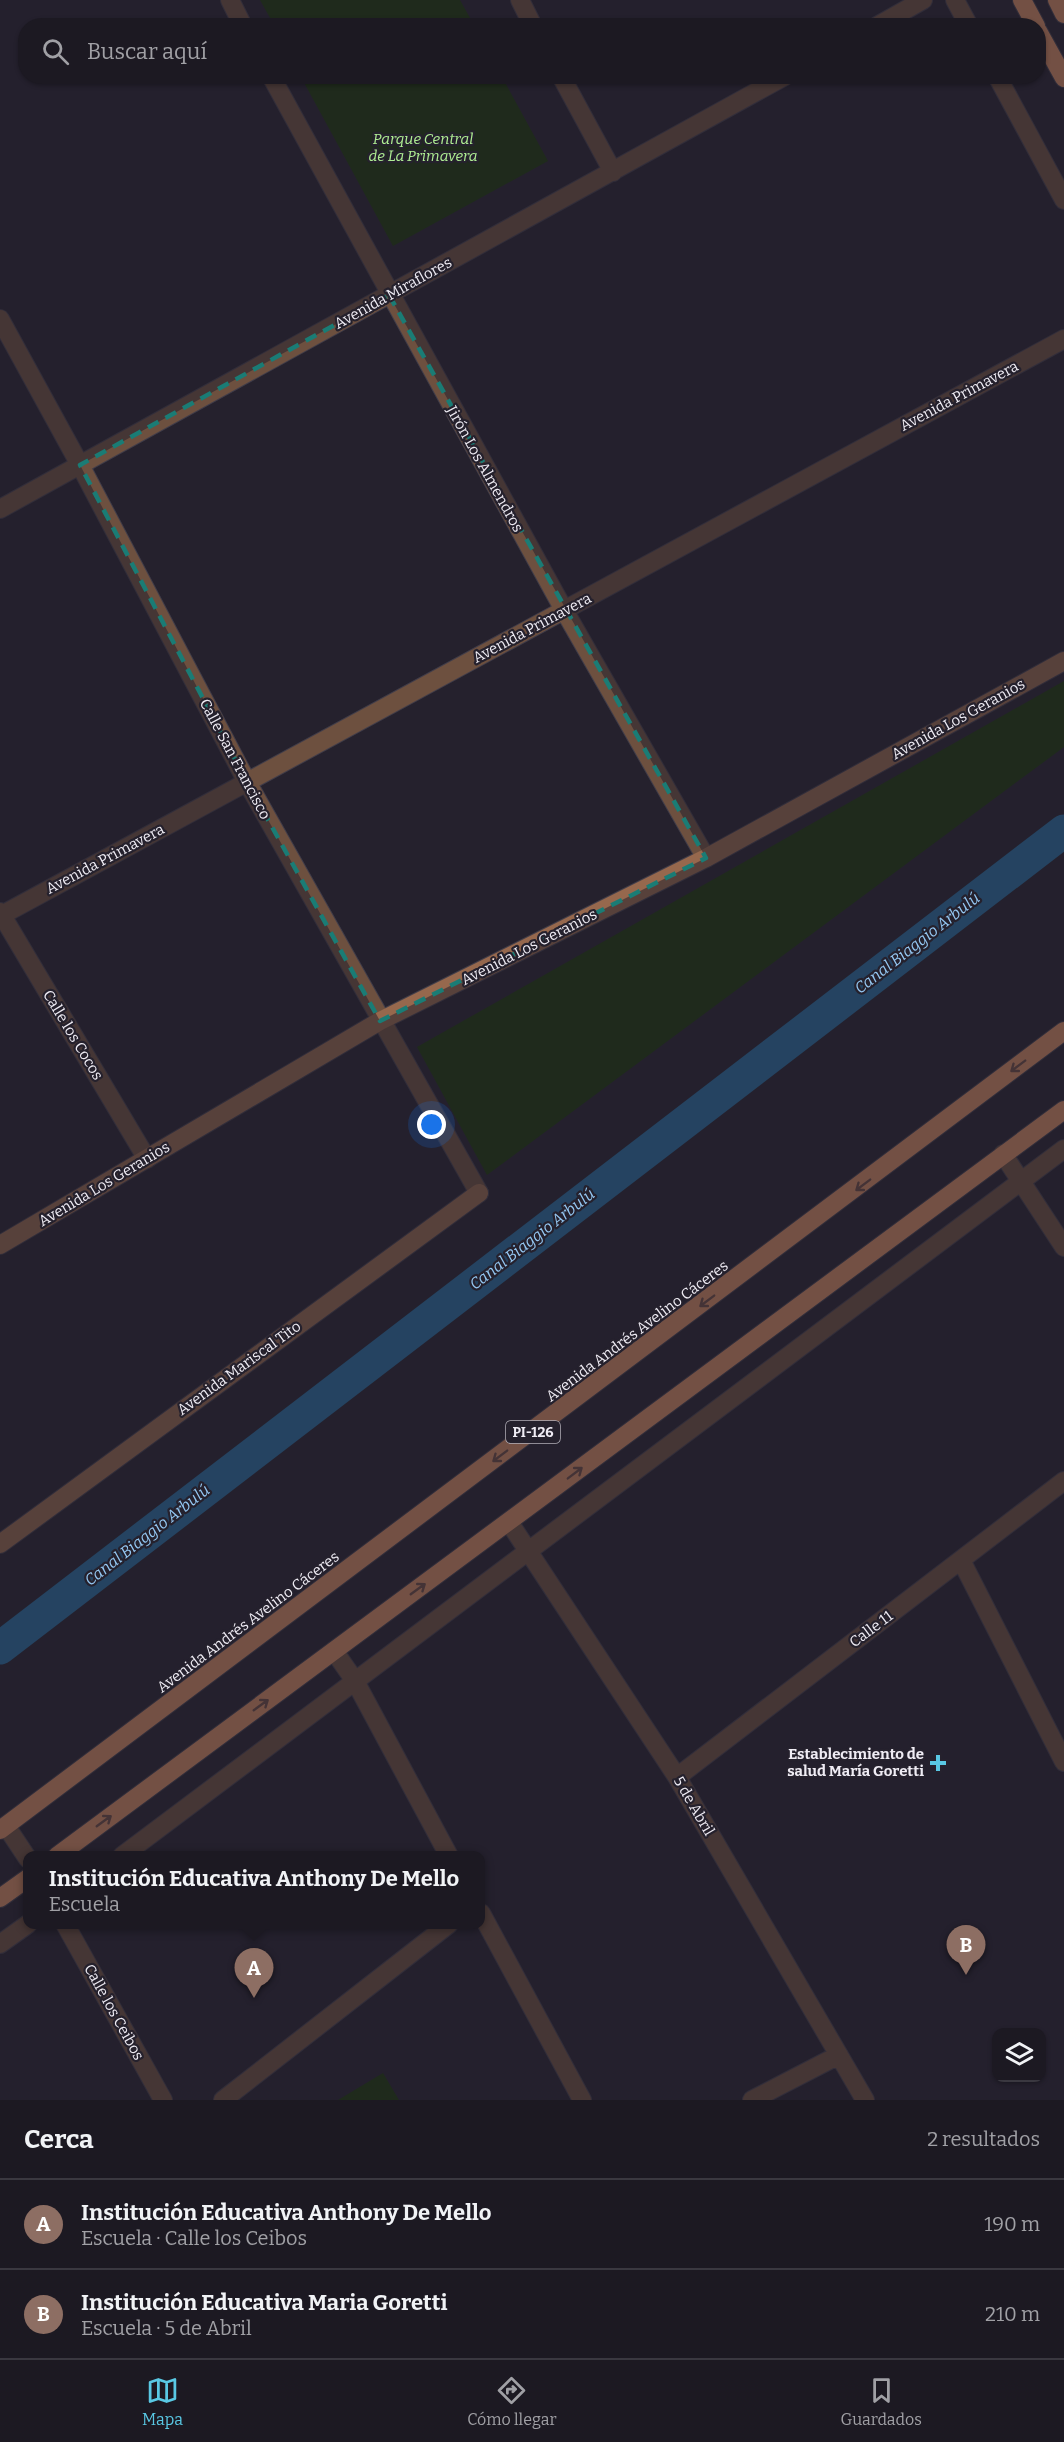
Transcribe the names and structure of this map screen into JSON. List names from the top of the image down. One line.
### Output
{"streets":{"highway":["Avenida Andrés Avelino Cáceres","PI-126"],"street":["Avenida Miraflores","Avenida Primavera","Jirón Los Almendros","Avenida Los Geranios","Calle San Francisco","Calle los Cocos","Avenida Mariscal Tito","Calle 11","5 de Abril","Calle los Ceibos"]},"crossings":[["Avenida Miraflores","Jirón Los Almendros"],["Avenida Miraflores","Calle San Francisco"],["Avenida Primavera","Jirón Los Almendros"],["Avenida Primavera","Calle San Francisco"],["Avenida Primavera","Calle los Cocos"],["Jirón Los Almendros","Avenida Los Geranios"],["Avenida Los Geranios","Calle San Francisco"],["Avenida Los Geranios","Calle los Cocos"],["Calle San Francisco","Avenida Mariscal Tito"],["Calle 11","5 de Abril"]],"water":["Canal Biaggio Arbulú"],"parks":["Parque Central de La Primavera"],"places":{"health":["Establecimiento de salud María Goretti"]},"page":{"search":"Buscar aquí","popup":["Institución Educativa Anthony De Mello","Escuela"],"pins":["B","A"],"heading":["Cerca","2 resultados"],"list":[{"mark":"A","name":"Institución Educativa Anthony De Mello","note":"Escuela · Calle los Ceibos","value":"190 m"},{"mark":"B","name":"Institución Educativa Maria Goretti","note":"Escuela · 5 de Abril","value":"210 m"}],"nav":["Mapa","Cómo llegar","Guardados"]}}
